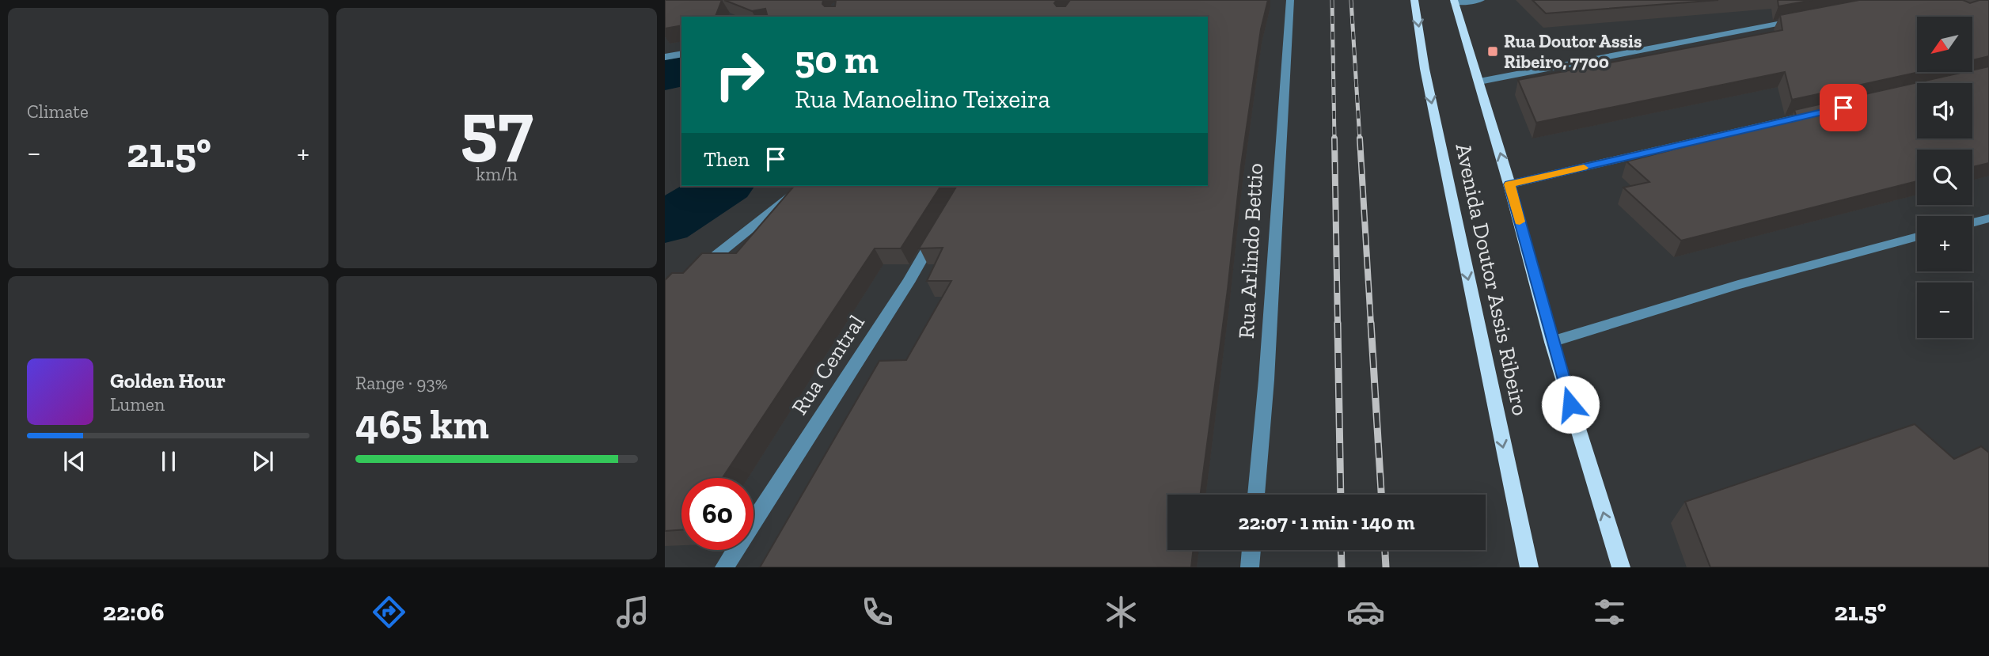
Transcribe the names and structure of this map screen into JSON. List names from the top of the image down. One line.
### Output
{"streets":{"main road":["Avenida Doutor Assis Ribeiro"],"street":["Rua Arlindo Bettio","Rua Central"]},"places":{"transit":["Rua Doutor Assis Ribeiro, 7700"]},"north":"bottom left","page":{"tile":["Climate",["57","km/h"],["Range · 93%","465 km"]],"map_buttons":["+","−"],"turn":["50 m","Rua Manoelino Teixeira"],"heat":["−","21.5°","+"],"then":"Then","song":["Golden Hour","Lumen"],"limit":"60","trip":"22:07 · 1 min · 140 m","tabs":["22:06","21.5°"]}}
